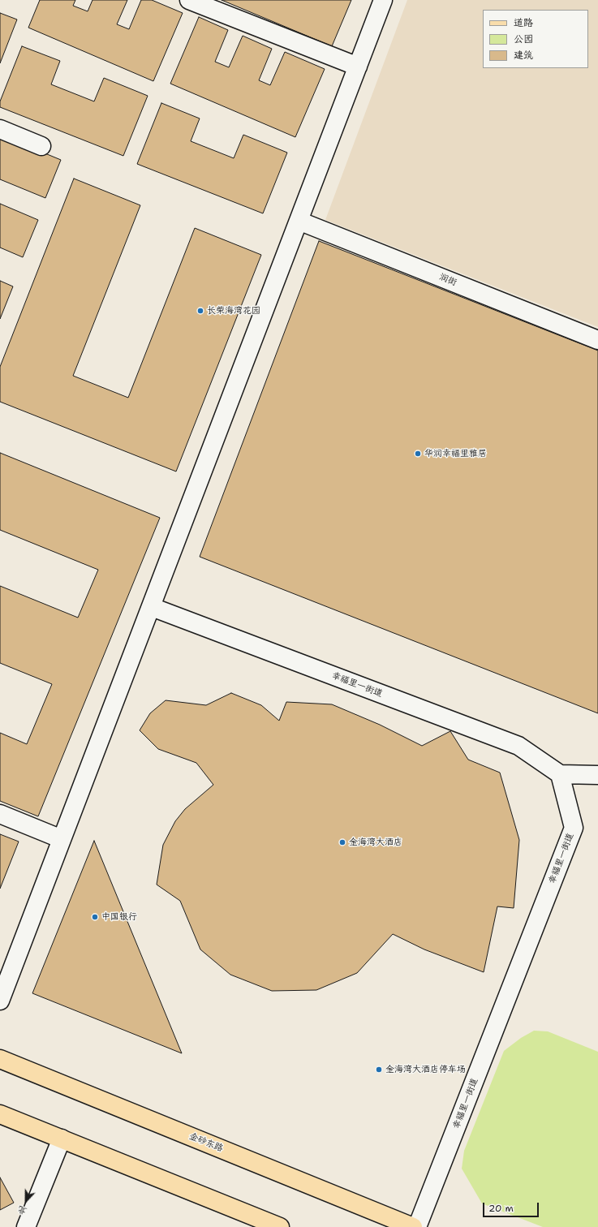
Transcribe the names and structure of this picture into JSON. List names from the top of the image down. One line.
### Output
{"streets":{"main road":["金砂东路"],"street":["润街","幸福里一街道"]},"places":["长荣海湾花园","华润幸福里雅居","金海湾大酒店","中国银行","金海湾大酒店停车场"],"legend":["道路","公园","建筑"],"scale_bar":"20 m","north":"bottom"}
